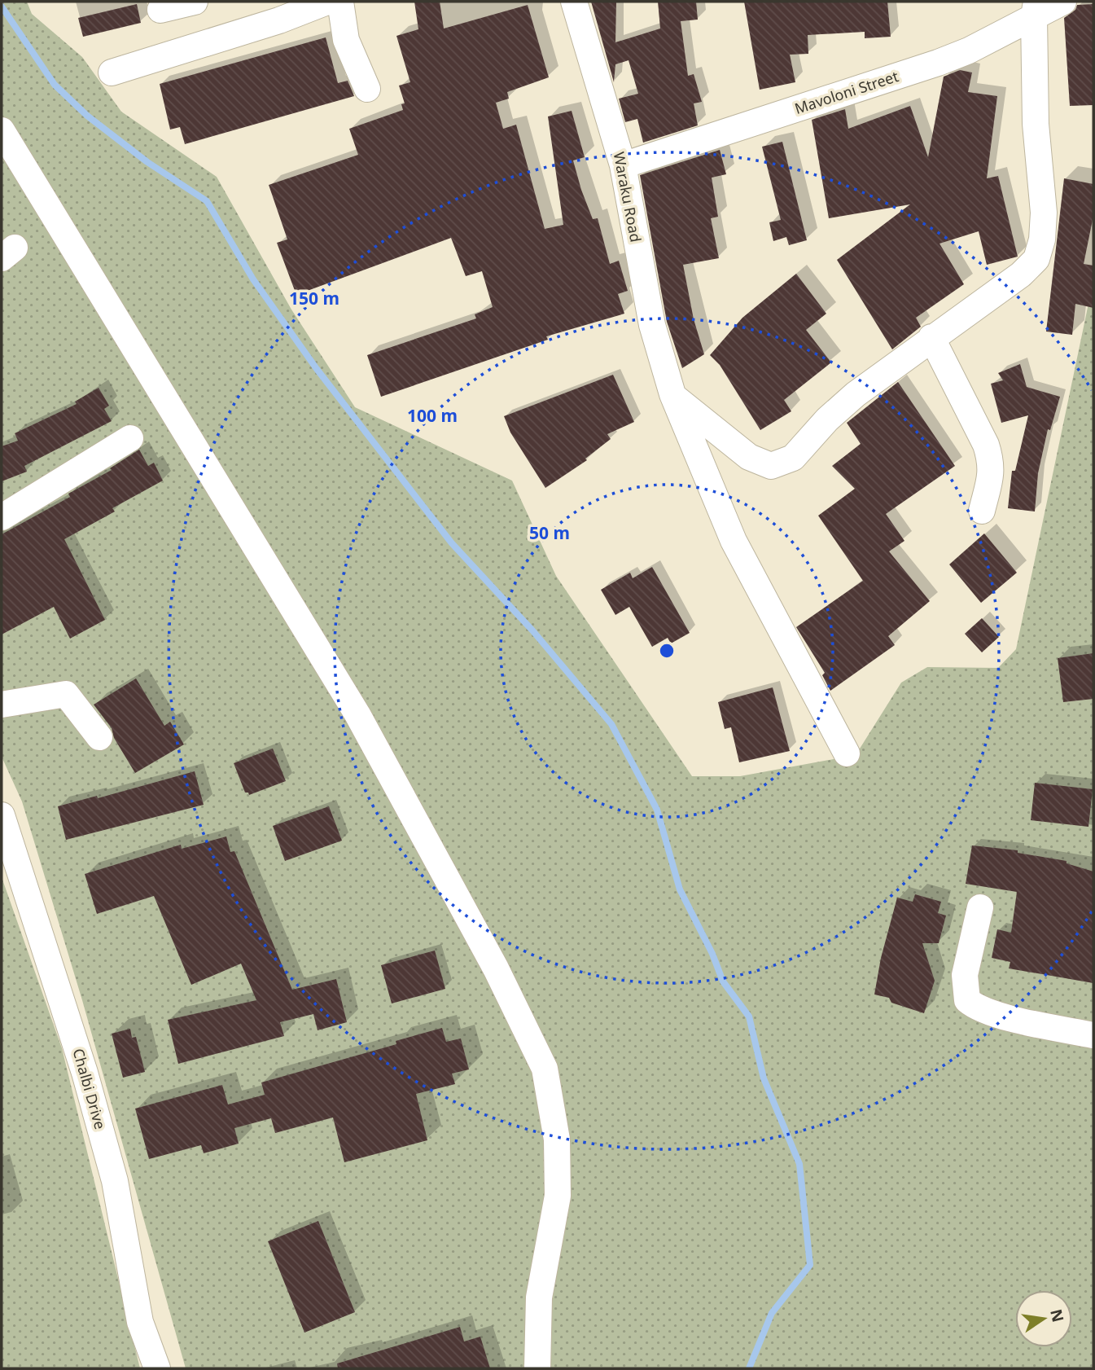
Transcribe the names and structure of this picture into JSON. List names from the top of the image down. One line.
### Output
{"streets":{"street":["Mavoloni Street","Waraku Road","Chalbi Drive"]},"crossings":[["Mavoloni Street","Waraku Road"]],"north":"right","rings":["150 m","100 m","50 m"]}
